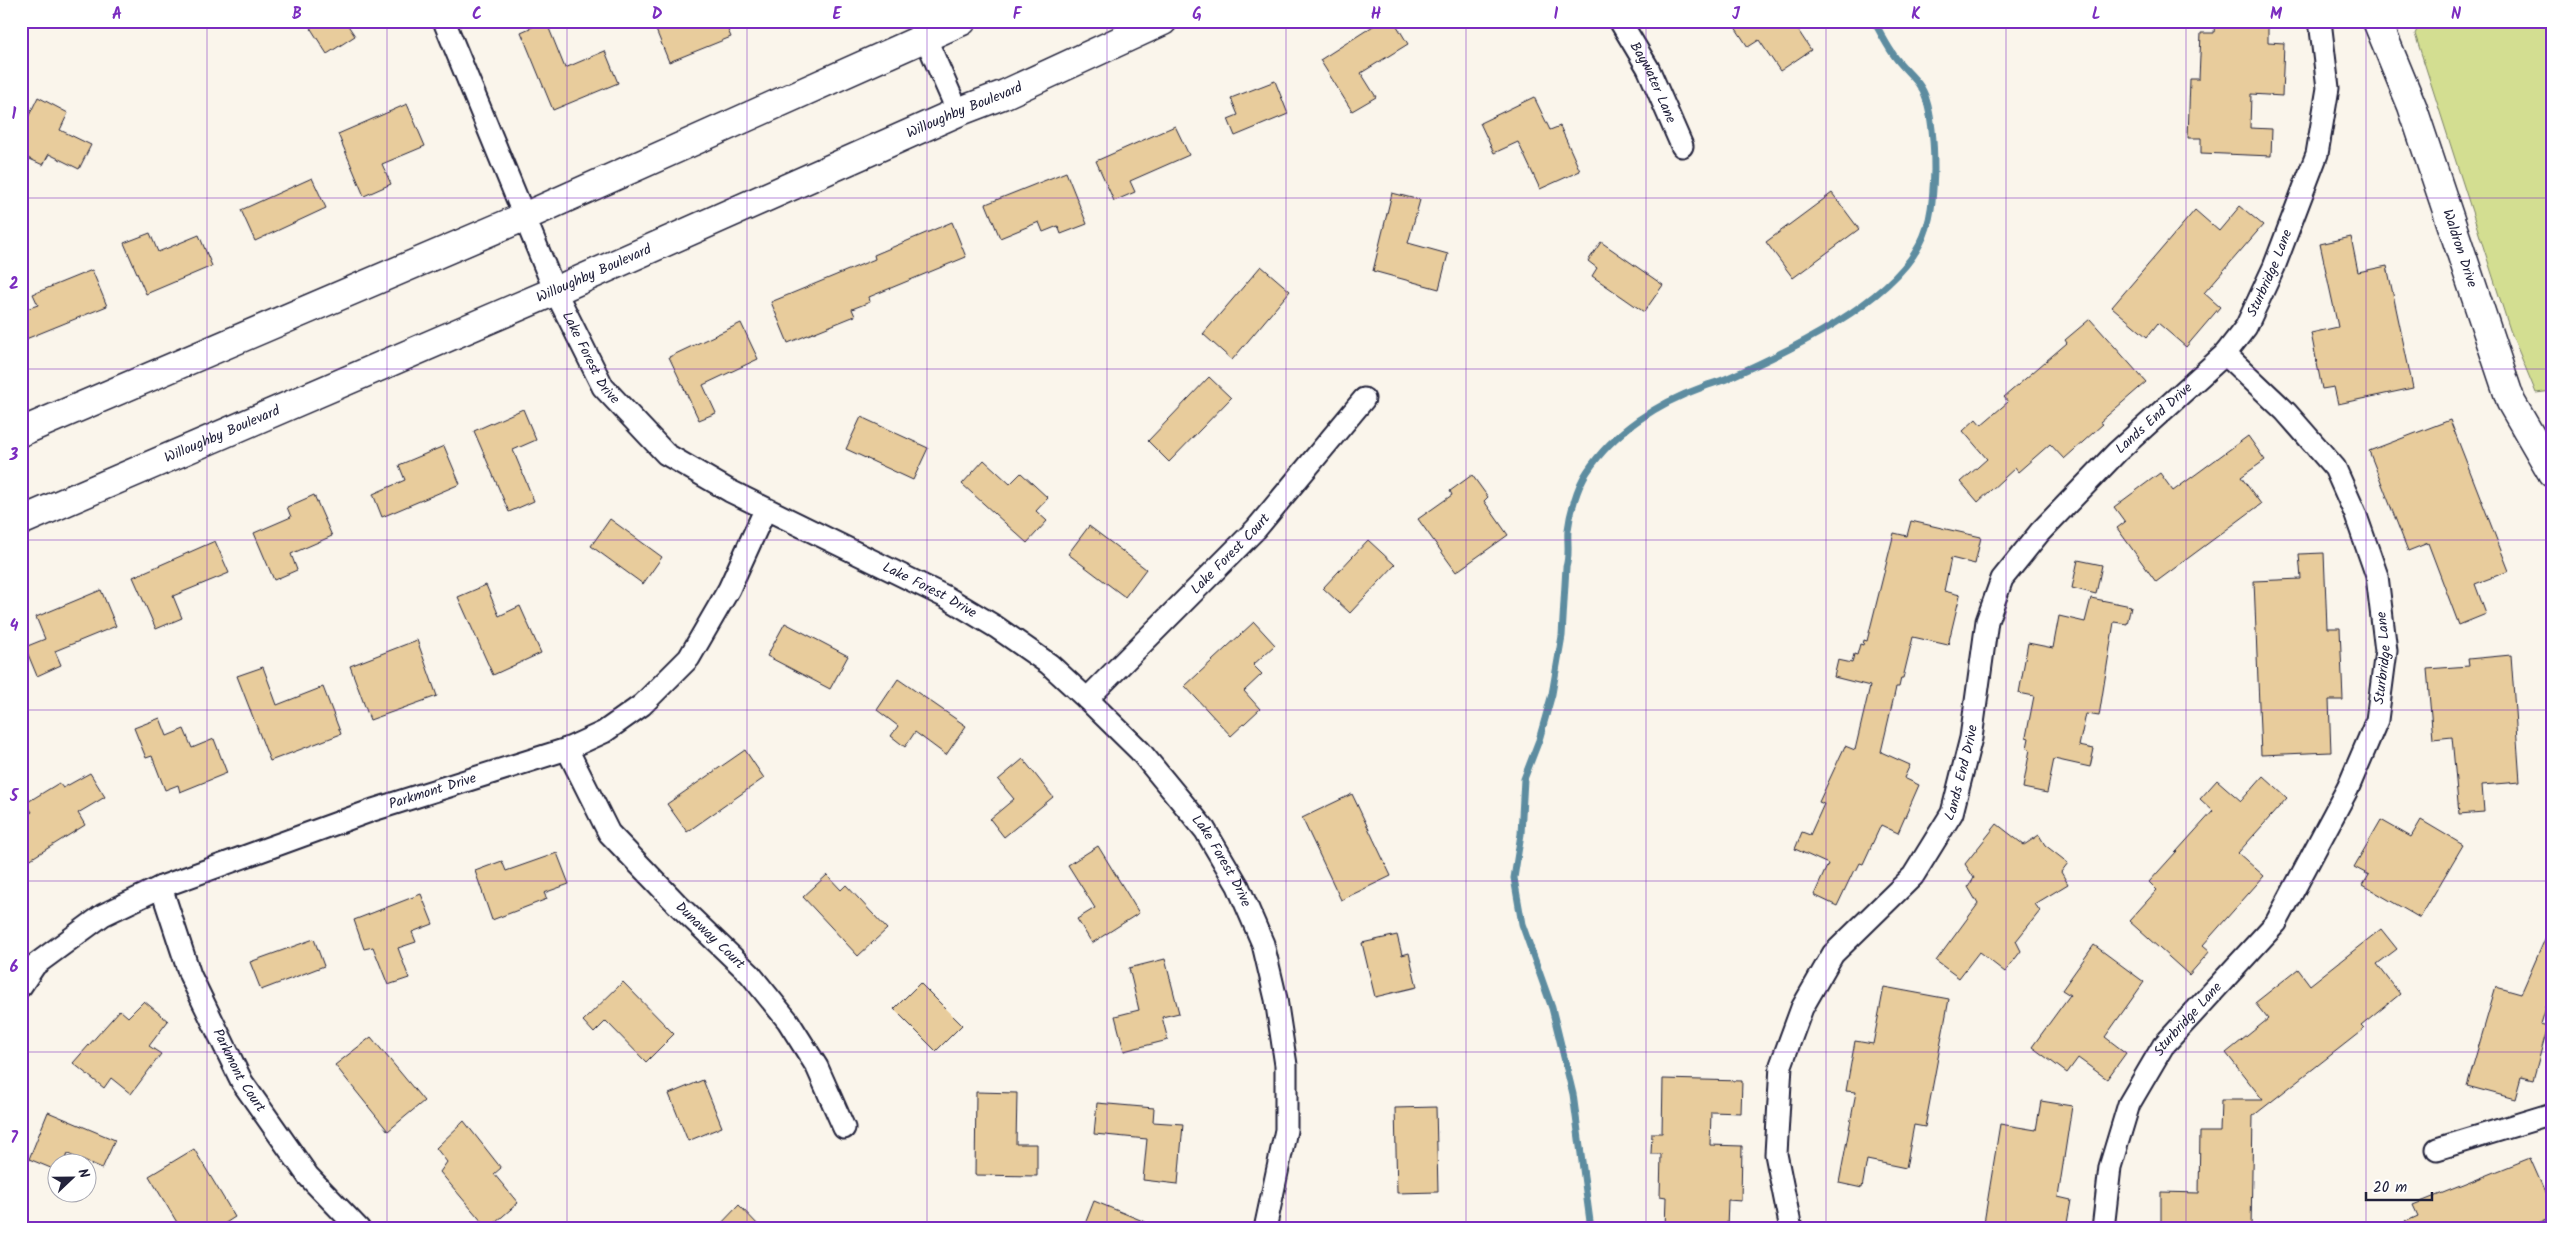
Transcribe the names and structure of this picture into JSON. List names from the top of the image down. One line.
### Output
{"streets":{"street":["Baywater Lane","Willoughby Boulevard","Waldron Drive","Sturbridge Lane","Lake Forest Drive","Lands End Drive","Lake Forest Court","Parkmont Drive","Dunaway Court","Parkmont Court"]},"crossings":[["Willoughby Boulevard","Lake Forest Drive"],["Sturbridge Lane","Lands End Drive"],["Lake Forest Drive","Lake Forest Court"],["Lake Forest Drive","Parkmont Drive"],["Parkmont Drive","Dunaway Court"],["Parkmont Drive","Parkmont Court"]],"scale_bar":"20 m","north":"right","grid":{"columns":["A","B","C","D","E","F","G","H","I","J","K","L","M","N"],"rows":["1","2","3","4","5","6","7"]}}
